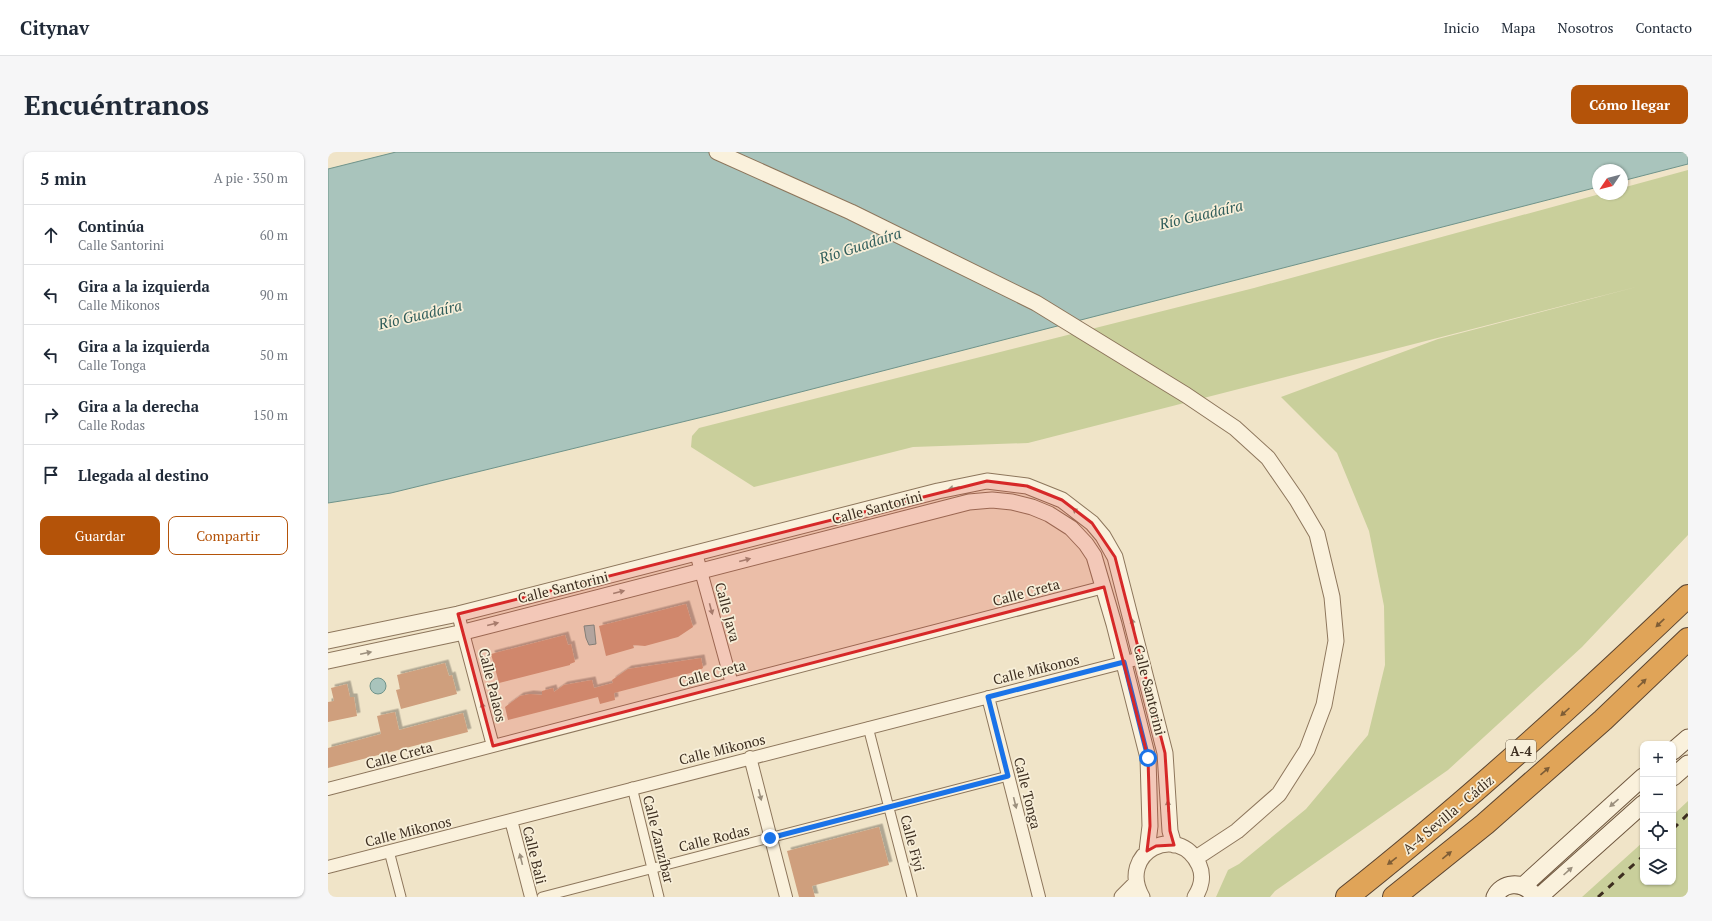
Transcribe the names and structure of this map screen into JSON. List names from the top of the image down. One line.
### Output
{"streets":{"highway":["A-4","A-4 Sevilla - Cádiz"],"street":["Calle Santorini","Calle Creta","Calle Java","Calle Mikonos","Calle Palaos","Calle Tonga","Calle Rodas","Calle Zanzíbar","Calle Fiyi","Calle Bali"]},"crossings":[["Calle Santorini","Calle Creta"],["Calle Santorini","Calle Java"],["Calle Santorini","Calle Mikonos"],["Calle Santorini","Calle Palaos"],["Calle Creta","Calle Java"],["Calle Creta","Calle Palaos"],["Calle Mikonos","Calle Tonga"],["Calle Mikonos","Calle Zanzíbar"],["Calle Mikonos","Calle Fiyi"],["Calle Mikonos","Calle Bali"],["Calle Tonga","Calle Rodas"],["Calle Rodas","Calle Zanzíbar"],["Calle Rodas","Calle Fiyi"]],"one_way":["Calle Java","Calle Palaos","Calle Tonga","Calle Bali"],"water":["Río Guadaíra"],"north":"bottom left","page":{"header":"Citynav","nav":["Inicio","Mapa","Nosotros","Contacto"],"buttons":["Cómo llegar",["Guardar","Compartir"]],"title":"Encuéntranos","heading":["5 min","A pie · 350 m"],"list":[["Continúa","Calle Santorini","60 m"],["Gira a la izquierda","Calle Mikonos","90 m"],["Gira a la izquierda","Calle Tonga","50 m"],["Gira a la derecha","Calle Rodas","150 m"],"Llegada al destino"],"map_buttons":["+","−"]}}
